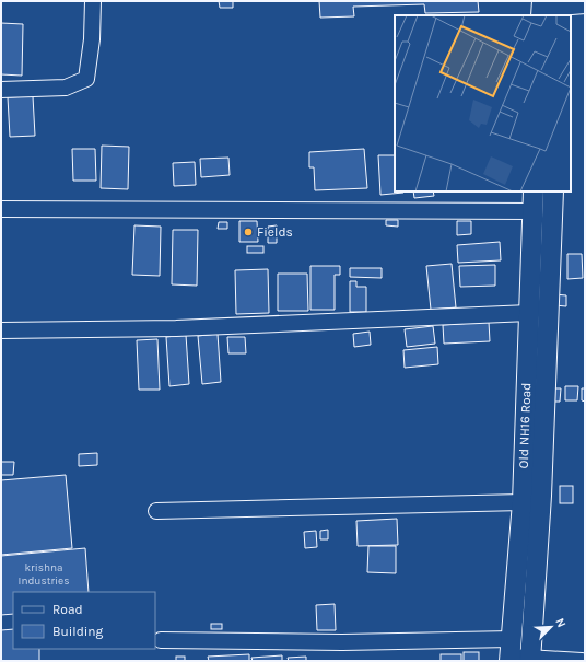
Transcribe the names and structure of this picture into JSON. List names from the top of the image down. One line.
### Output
{"streets":{"main road":["Old NH16 Road"]},"places":["Fields"],"house_numbers":["krishna Industries"],"legend":["Road","Building"],"north":"top right"}
